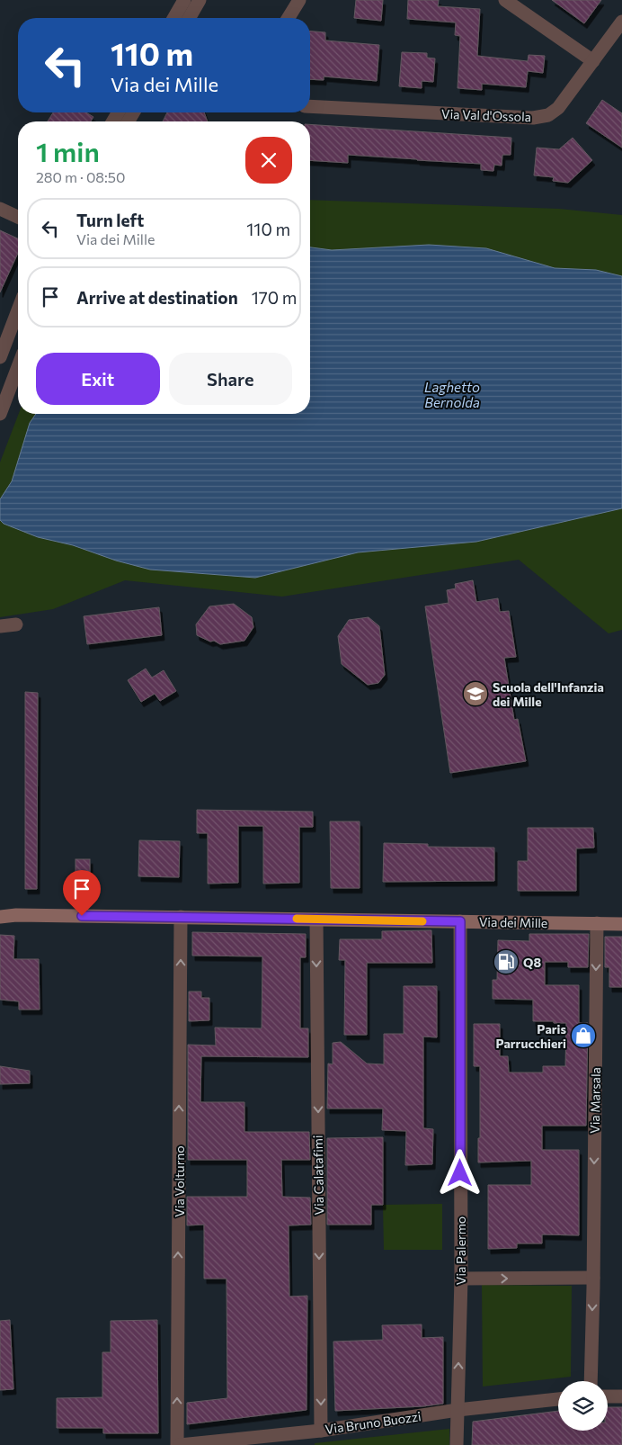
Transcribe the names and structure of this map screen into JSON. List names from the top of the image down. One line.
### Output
{"streets":{"street":["Via Val d'Ossola","Via dei Mille","Via Marsala","Via Calatafimi","Via Volturno","Via Palermo","Via Bruno Buozzi"]},"crossings":[["Via dei Mille","Via Marsala"],["Via dei Mille","Via Calatafimi"],["Via dei Mille","Via Volturno"],["Via dei Mille","Via Palermo"],["Via Calatafimi","Via Bruno Buozzi"],["Via Volturno","Via Bruno Buozzi"],["Via Palermo","Via Bruno Buozzi"]],"one_way":["Via Marsala","Via Calatafimi","Via Volturno"],"water":["Laghetto Bernolda"],"places":{"school or university":["Scuola dell'Infanzia dei Mille"],"fuel station":["Q8"],"shop":["Paris Parrucchieri"]},"page":{"turn":["110 m","Via dei Mille"],"heading":["1 min","280 m · 08:50"],"list":[{"name":"Turn left","note":"Via dei Mille","value":"110 m"},{"name":"Arrive at destination","value":"170 m"}],"buttons":["Exit","Share"]}}
